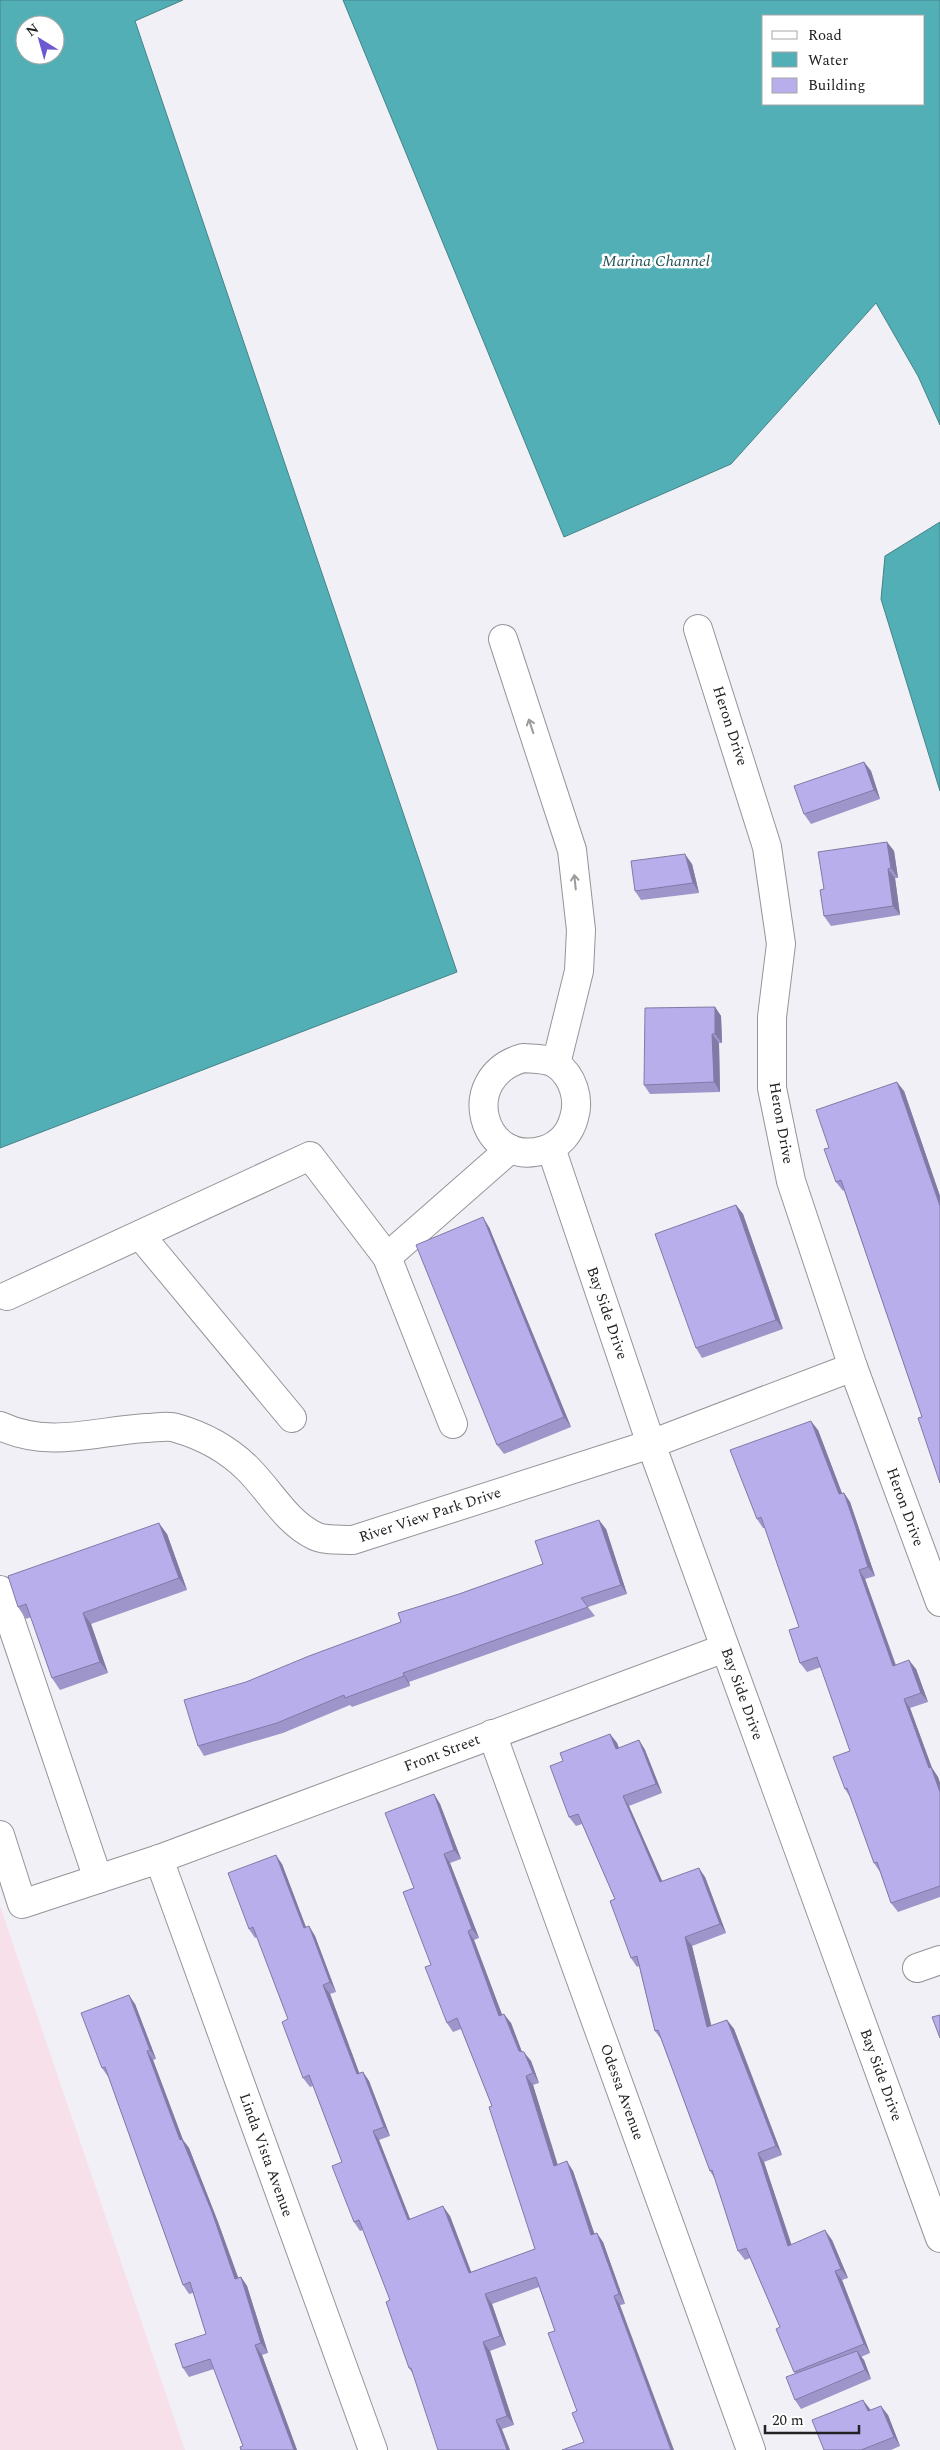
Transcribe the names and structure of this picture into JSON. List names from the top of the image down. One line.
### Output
{"streets":{"street":["Heron Drive","Bay Side Drive","River View Park Drive","Front Street","Odessa Avenue","Linda Vista Avenue"]},"crossings":[["Heron Drive","River View Park Drive"],["Bay Side Drive","River View Park Drive"],["Bay Side Drive","Front Street"],["Front Street","Odessa Avenue"],["Front Street","Linda Vista Avenue"]],"water":["Marina Channel"],"legend":["Road","Water","Building"],"scale_bar":"20 m","north":"top left"}
